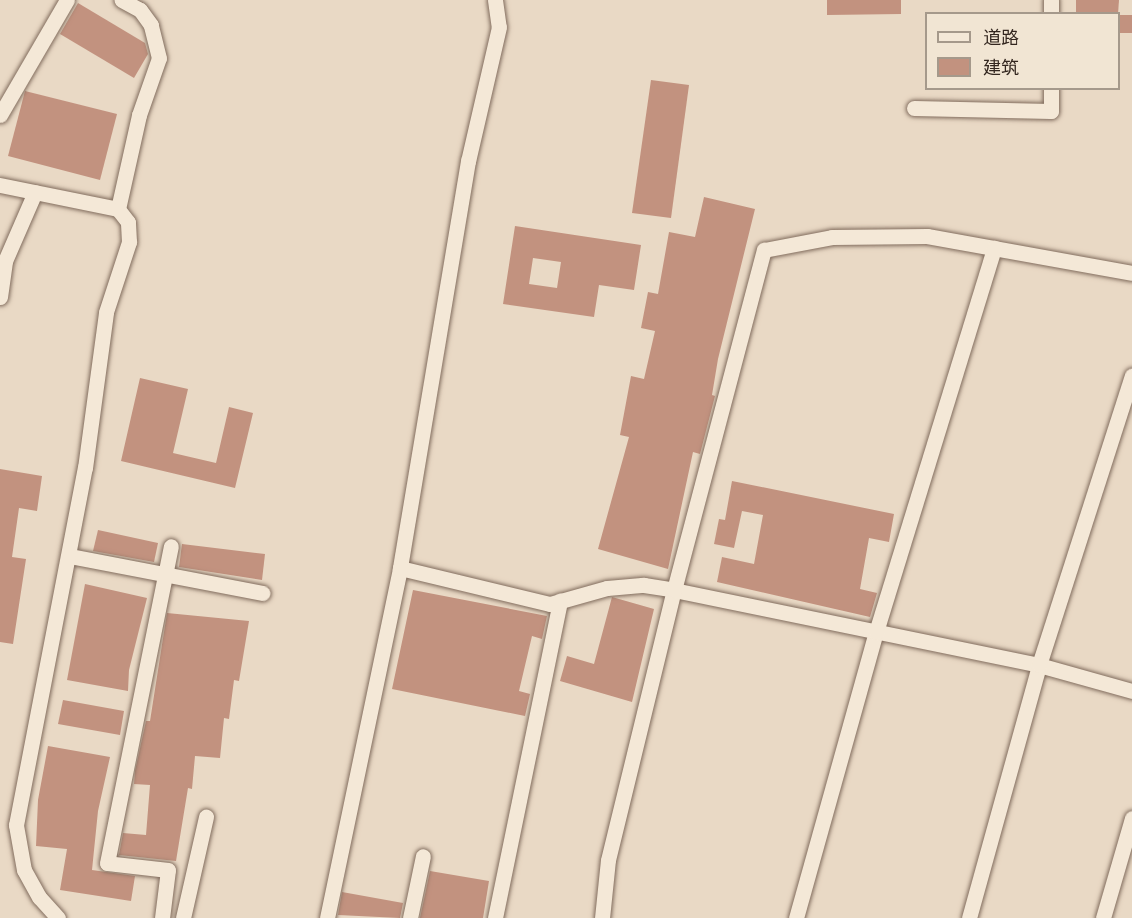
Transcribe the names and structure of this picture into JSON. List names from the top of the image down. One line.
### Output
{"legend":["道路","建筑"]}
